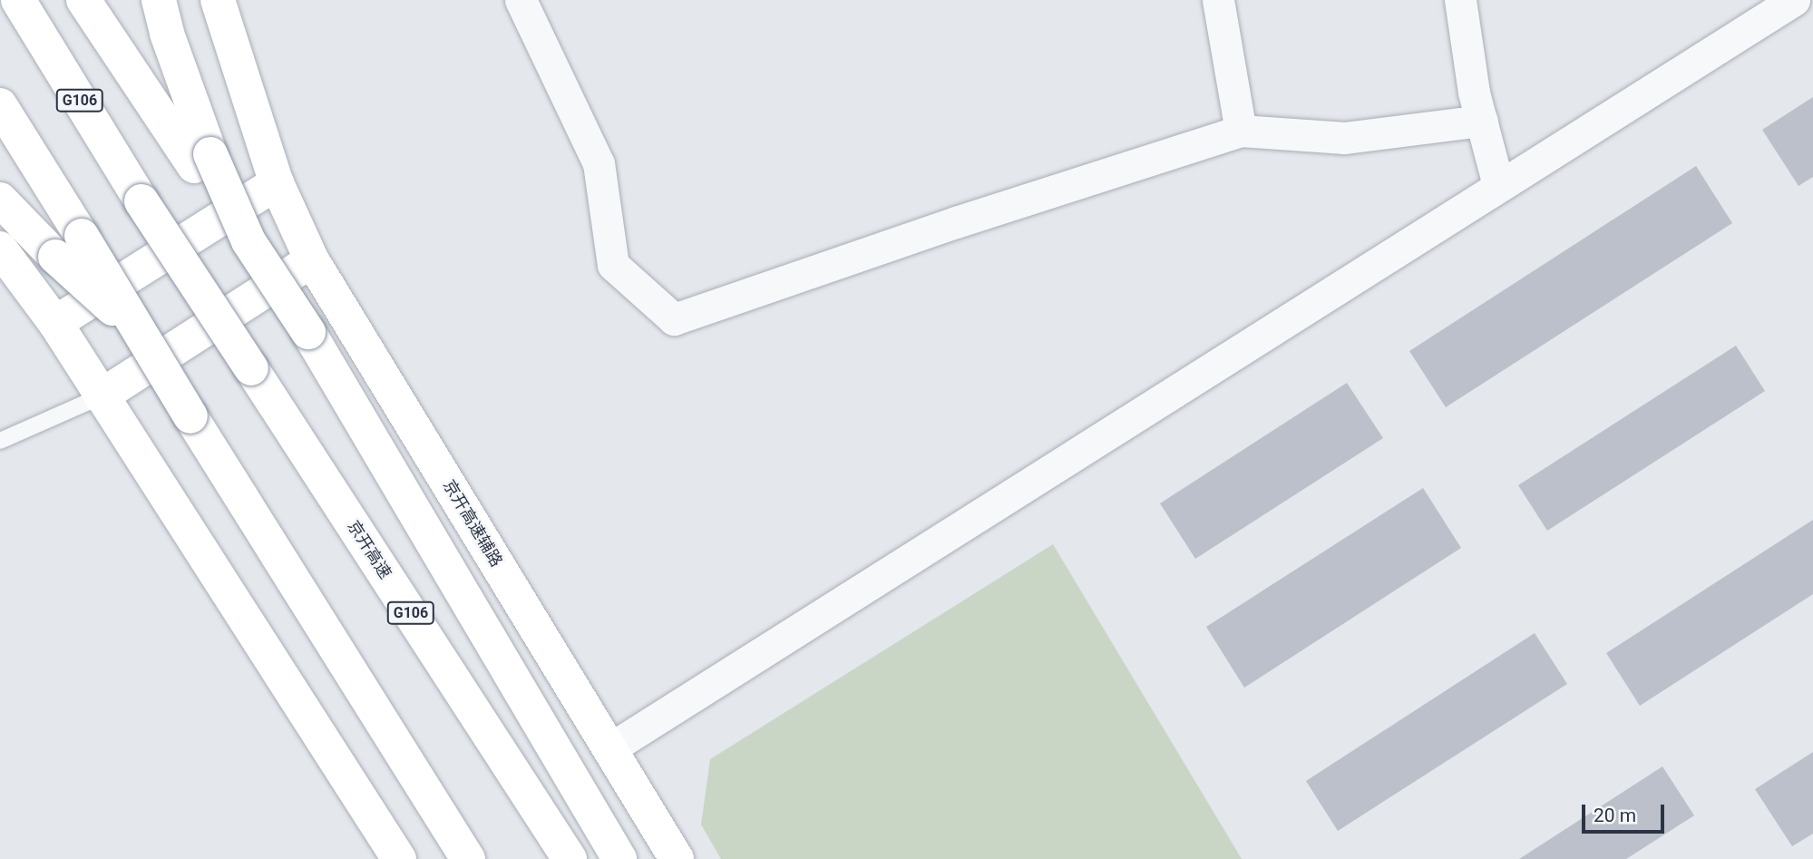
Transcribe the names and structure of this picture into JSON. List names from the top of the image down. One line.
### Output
{"streets":{"main road":["G106","京开高速辅路","京开高速"]},"scale_bar":"20 m"}
